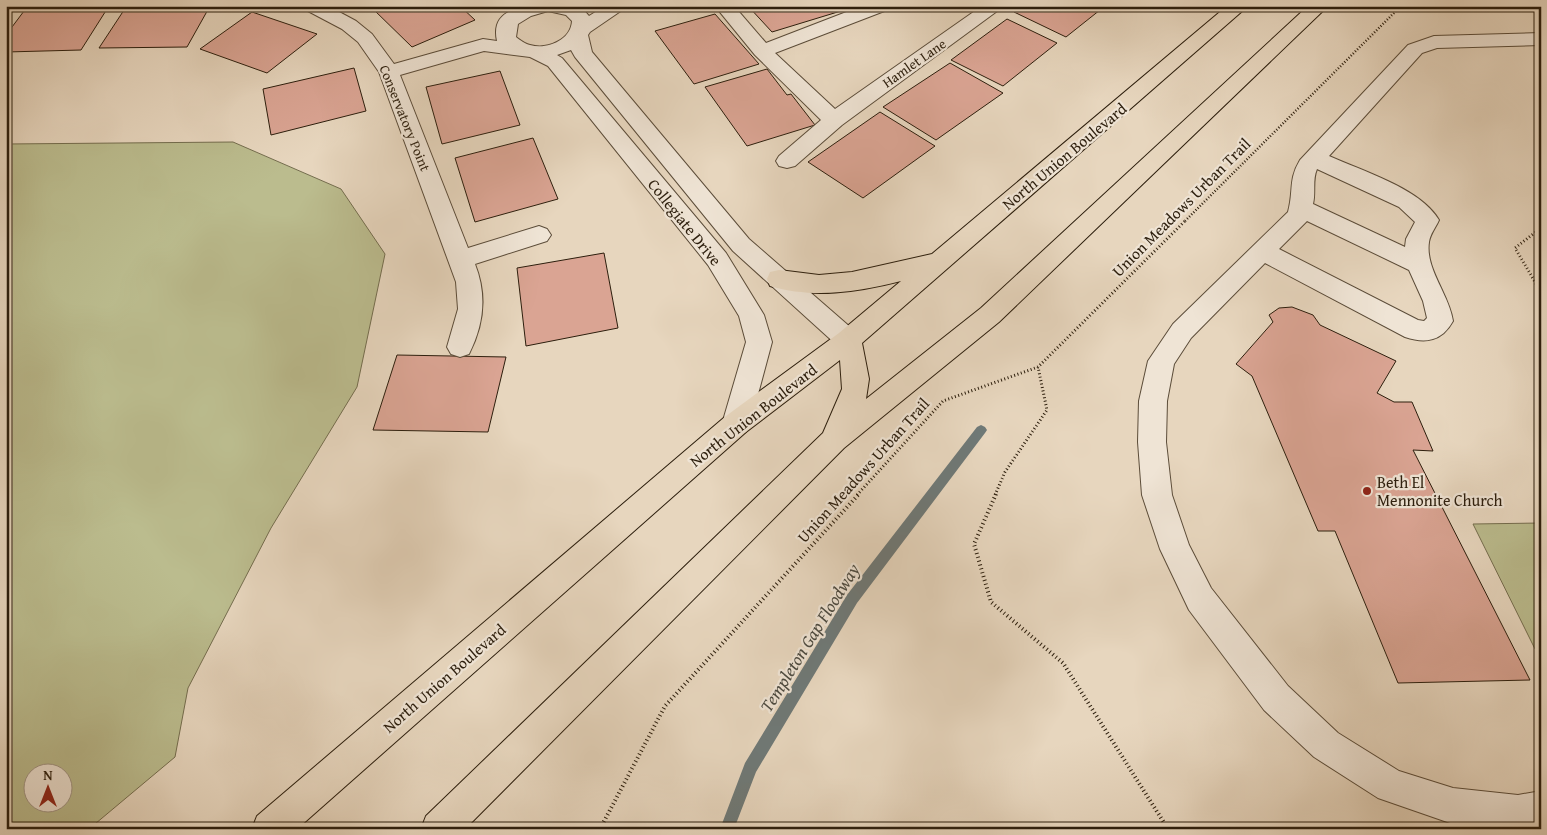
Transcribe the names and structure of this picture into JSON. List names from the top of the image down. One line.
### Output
{"streets":{"main road":["North Union Boulevard"],"street":["Hamlet Lane","Conservatory Point","Collegiate Drive"],"path":["Union Meadows Urban Trail"]},"crossings":[["North Union Boulevard","Collegiate Drive"]],"water":["Templeton Gap Floodway"],"places":["Beth El Mennonite Church"],"north":"top"}
